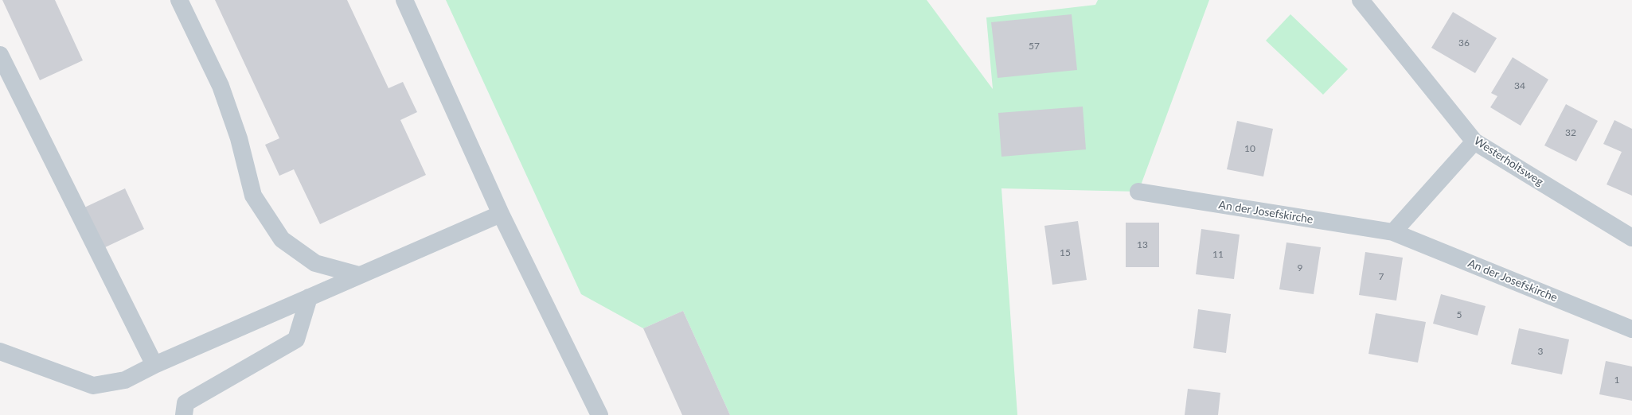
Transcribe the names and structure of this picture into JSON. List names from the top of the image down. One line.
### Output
{"streets":{"street":["Westerholtsweg","An der Josefskirche"]},"house_numbers":["36","57","34","32","10","13","15","11","9","7","5","3","1"]}
